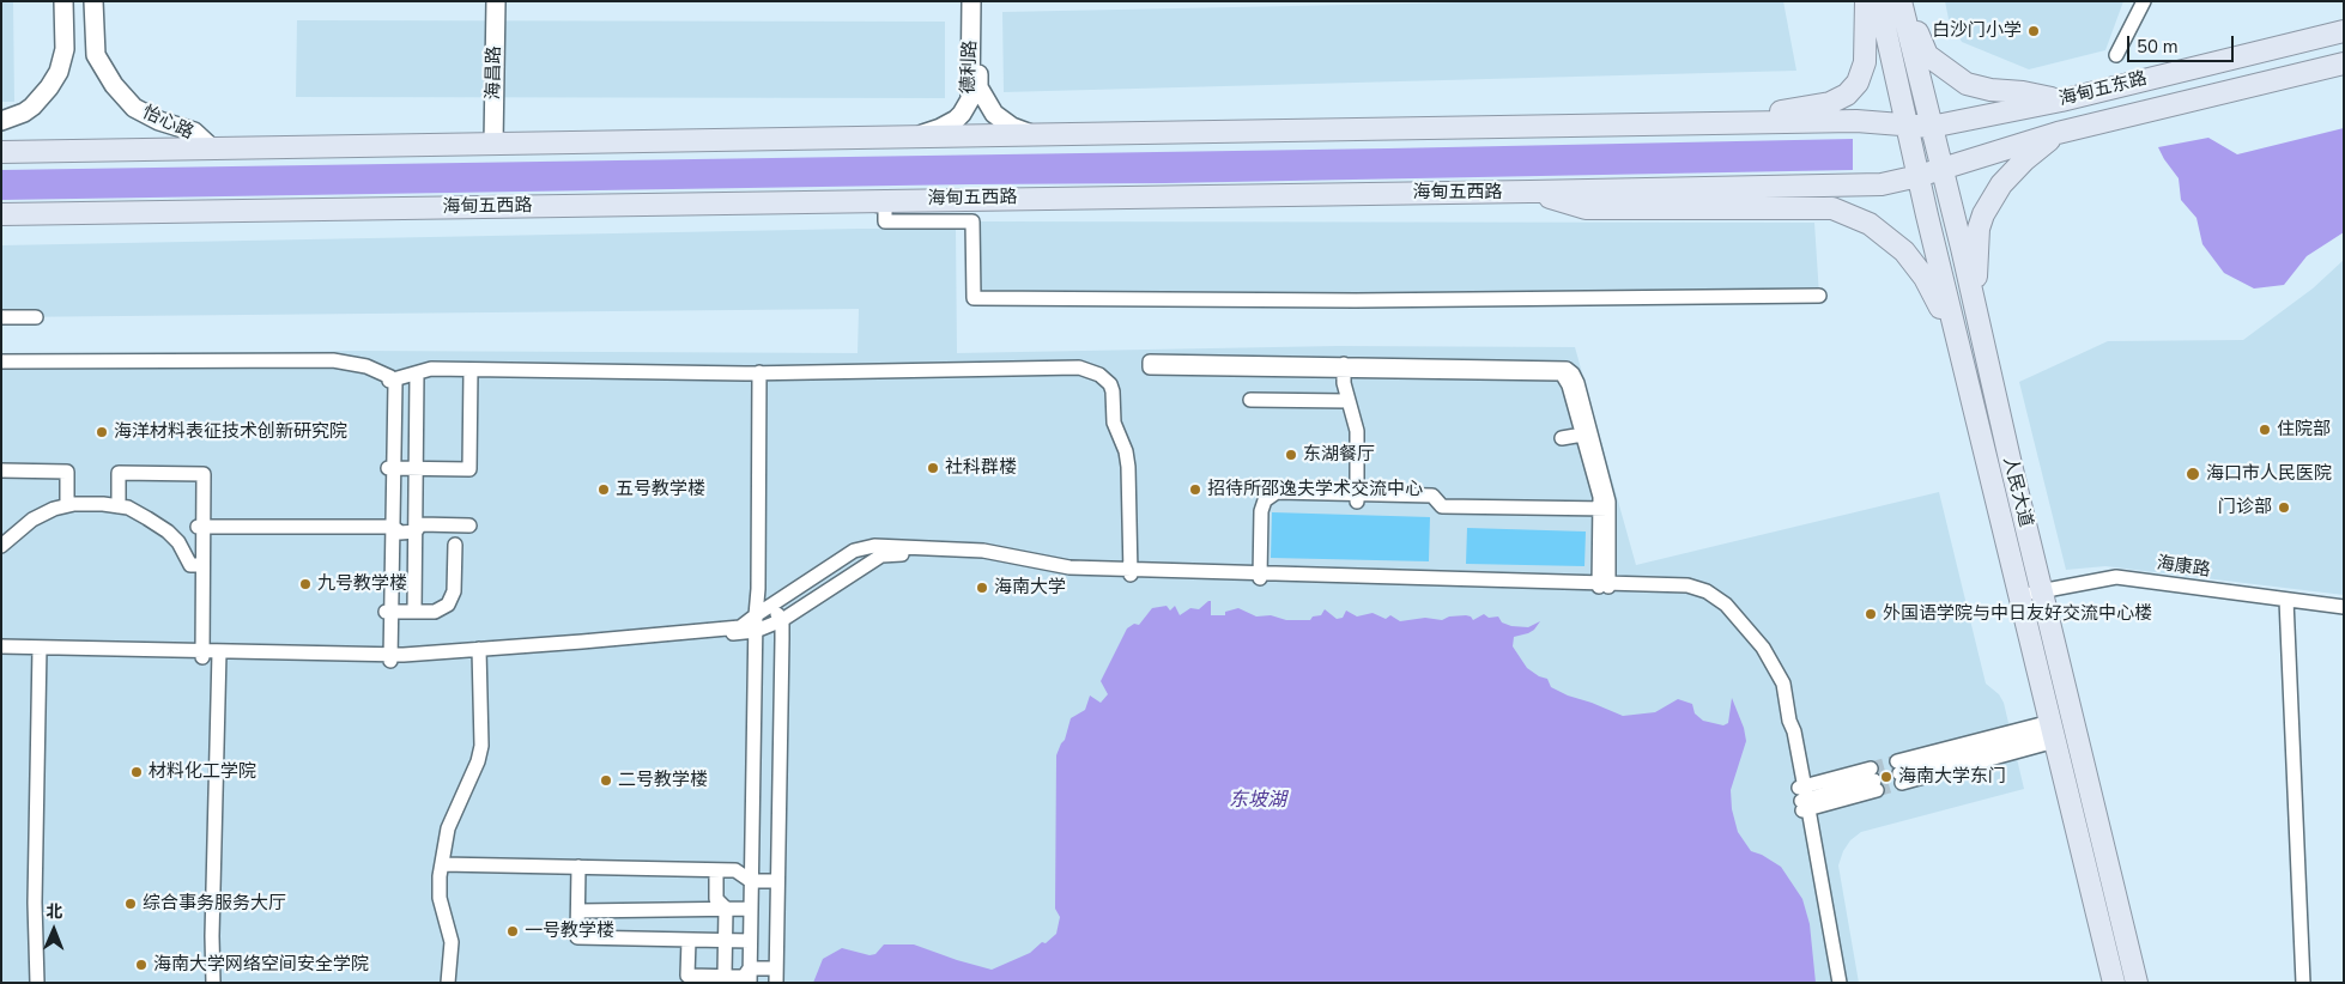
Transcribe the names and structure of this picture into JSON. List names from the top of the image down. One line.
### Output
{"streets":{"main road":["海甸五东路","海甸五西路","人民大道"],"street":["德利路","海昌路","怡心路","海康路"]},"crossings":[["海甸五东路","海甸五西路"],["海甸五东路","人民大道"],["海甸五西路","人民大道"],["人民大道","海康路"]],"water":["东坡湖"],"places":["白沙门小学","住院部","海洋材料表征技术创新研究院","东湖餐厅","社科群楼","海口市人民医院","五号教学楼","招待所邵逸夫学术交流中心","门诊部","九号教学楼","海南大学","外国语学院与中日友好交流中心楼","材料化工学院","海南大学东门","二号教学楼","综合事务服务大厅","一号教学楼","海南大学网络空间安全学院"],"scale_bar":"50 m","north":"top"}
